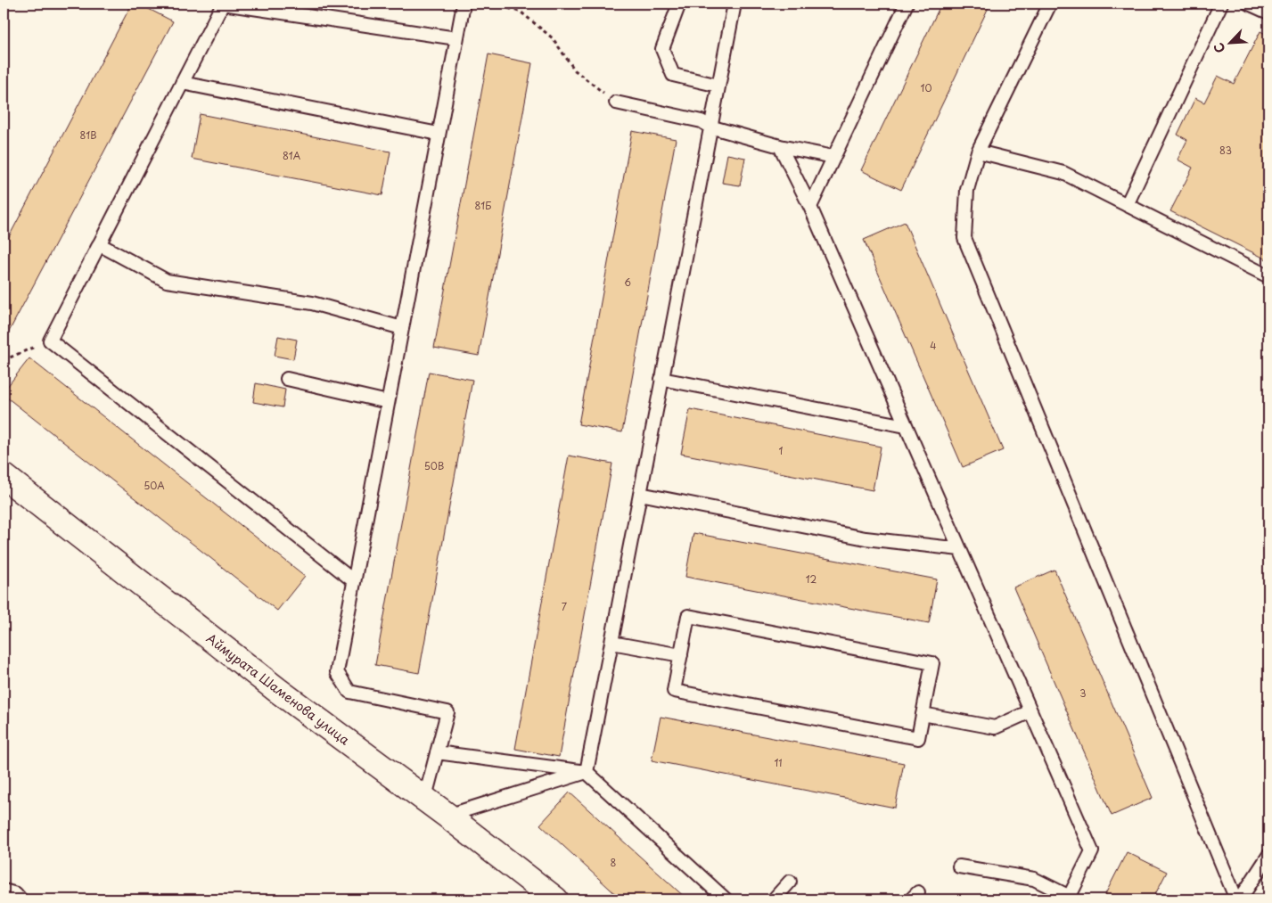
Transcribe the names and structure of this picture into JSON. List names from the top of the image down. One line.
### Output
{"streets":{"street":["Аймурата Шаменова улица"]},"house_numbers":["10","81В","83","81А","81Б","6","4","1","50В","50А","12","7","3","11","8"],"north":"bottom left"}
